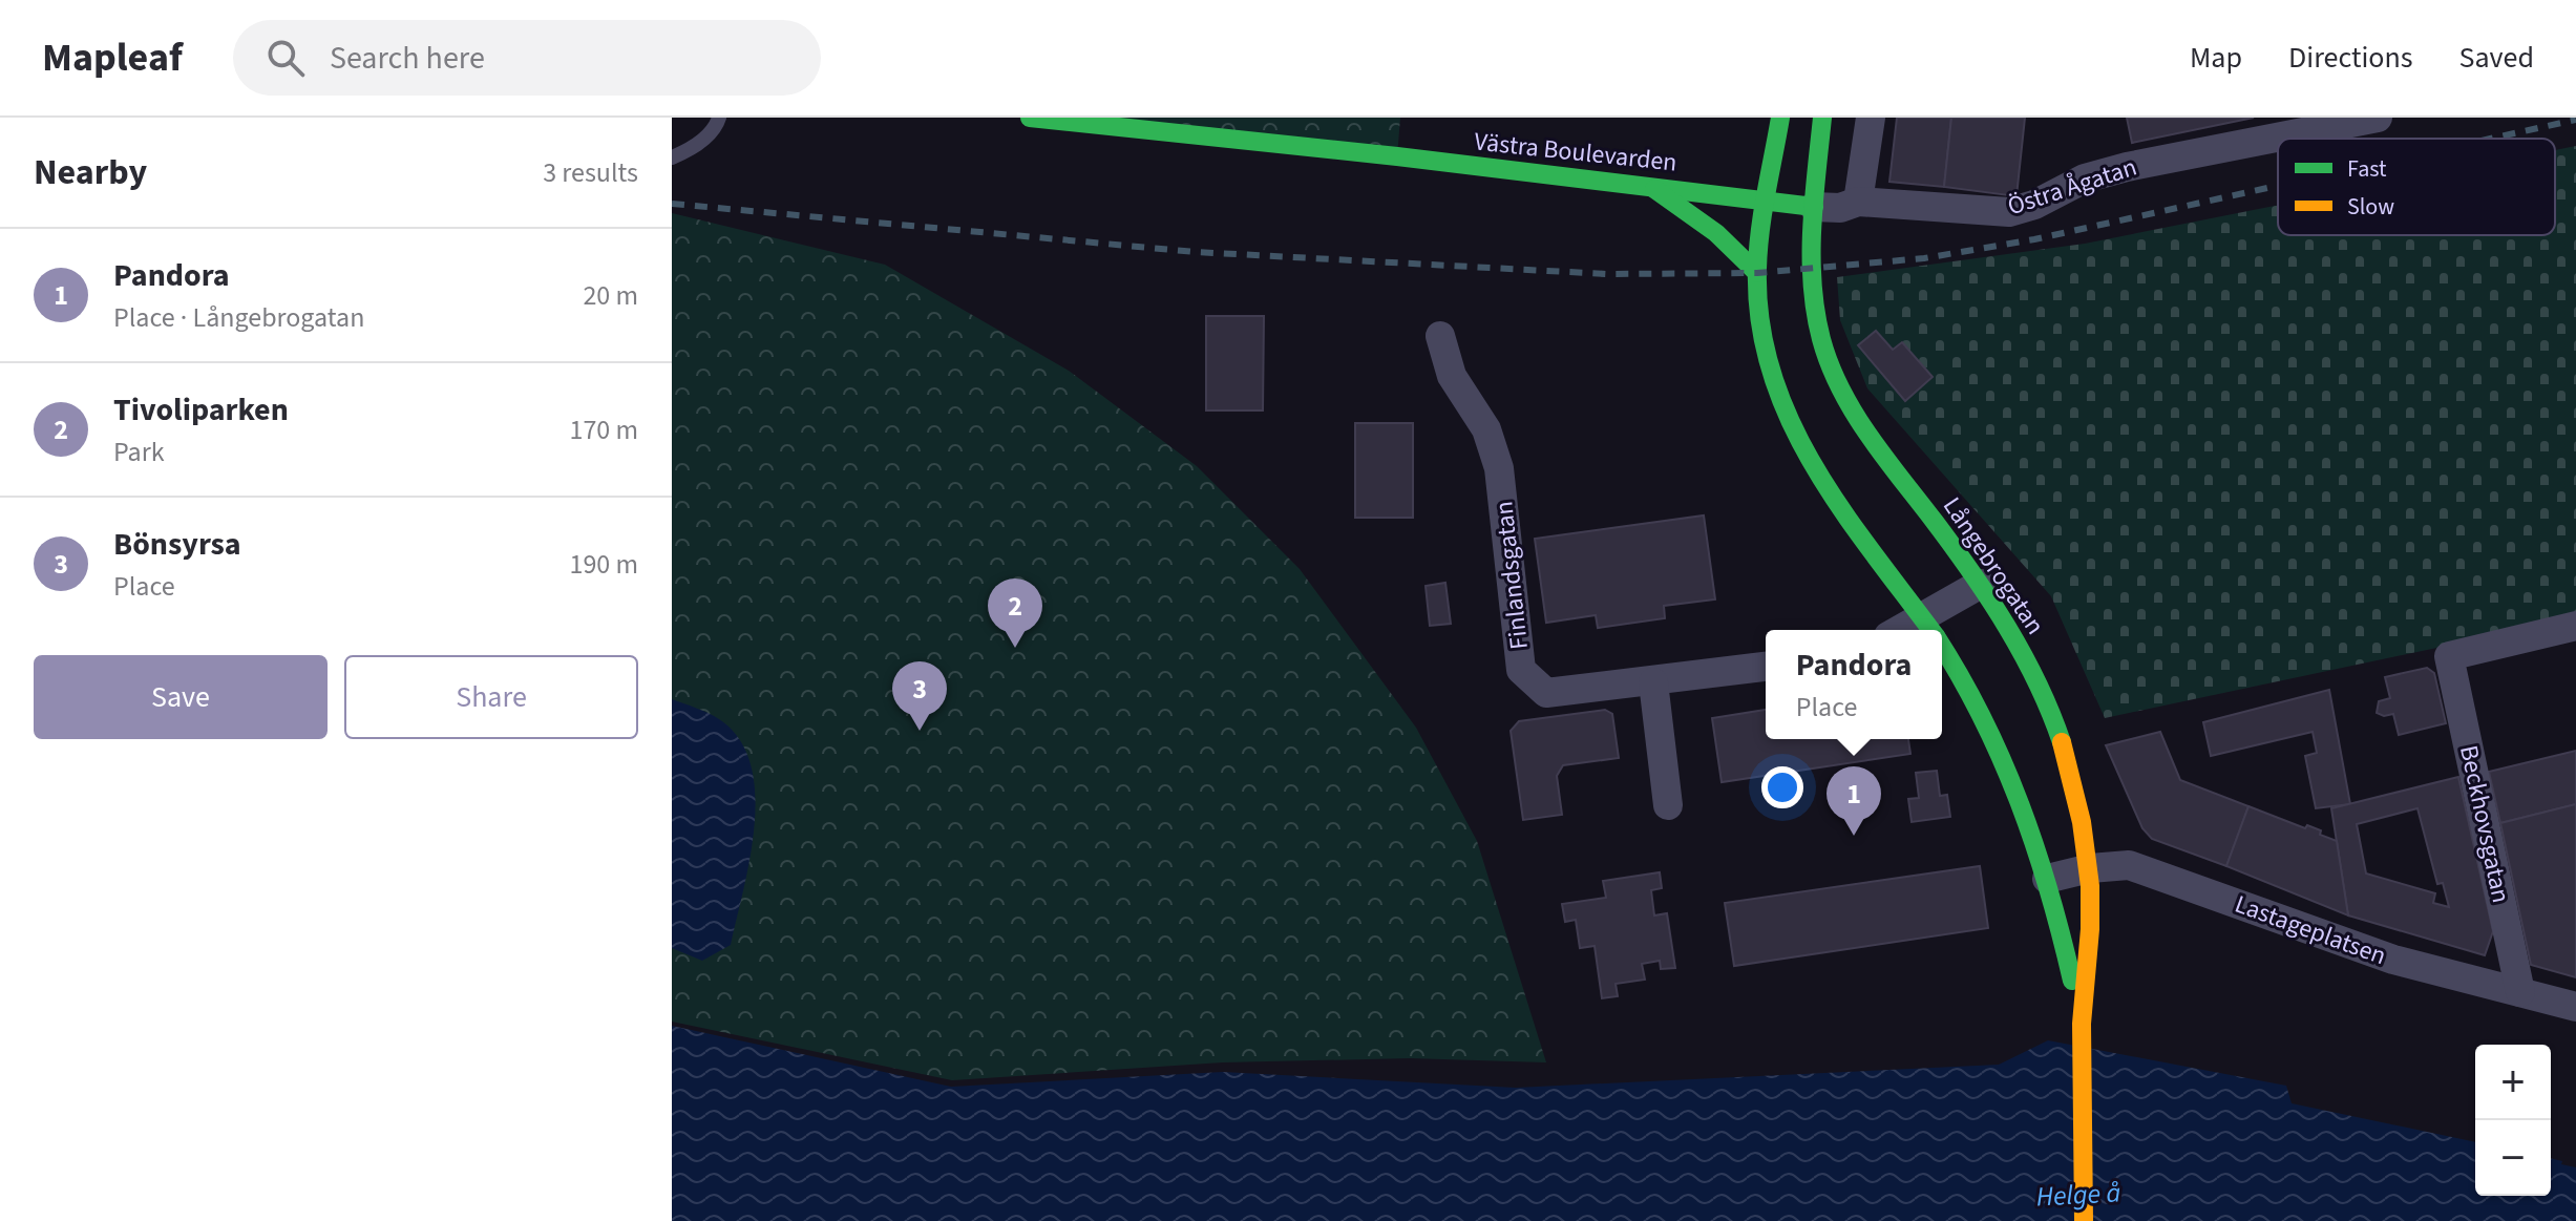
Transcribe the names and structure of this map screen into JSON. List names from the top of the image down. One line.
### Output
{"streets":{"main road":["Västra Boulevarden","Långebrogatan"],"street":["Östra Ågatan","Finlandsgatan","Beckhovsgatan","Lastageplatsen"]},"crossings":[["Västra Boulevarden","Östra Ågatan"],["Västra Boulevarden","Långebrogatan"],["Östra Ågatan","Långebrogatan"],["Långebrogatan","Lastageplatsen"],["Beckhovsgatan","Lastageplatsen"]],"water":["Helge å"],"legend":["Fast","Slow"],"page":{"header":"Mapleaf","search":"Search here","nav":["Map","Directions","Saved"],"heading":["Nearby","3 results"],"list":[{"mark":"1","name":"Pandora","note":"Place · Långebrogatan","value":"20 m"},{"mark":"2","name":"Tivoliparken","note":"Park","value":"170 m"},{"mark":"3","name":"Bönsyrsa","note":"Place","value":"190 m"}],"pins":["2","3","1"],"buttons":["Save","Share"],"popup":["Pandora","Place"],"map_buttons":["+","−"]}}
